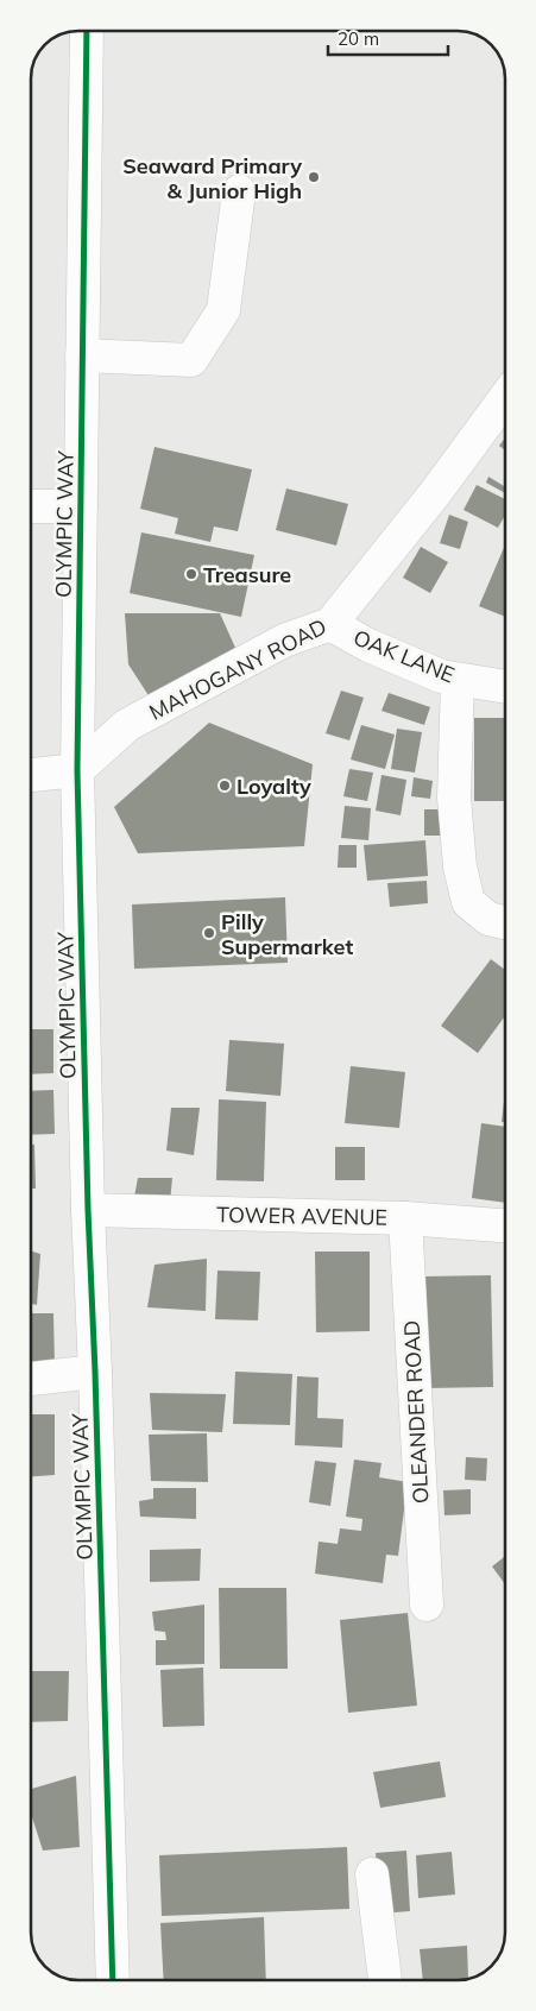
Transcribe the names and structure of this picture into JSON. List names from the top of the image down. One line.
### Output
{"streets":{"street":["OLYMPIC WAY","OAK LANE","MAHOGANY ROAD","TOWER AVENUE","OLEANDER ROAD"]},"crossings":[["OLYMPIC WAY","MAHOGANY ROAD"],["OLYMPIC WAY","TOWER AVENUE"],["OAK LANE","MAHOGANY ROAD"],["TOWER AVENUE","OLEANDER ROAD"]],"places":["Seaward Primary & Junior High","Treasure","Loyalty","Pilly Supermarket"],"scale_bar":"20 m"}
